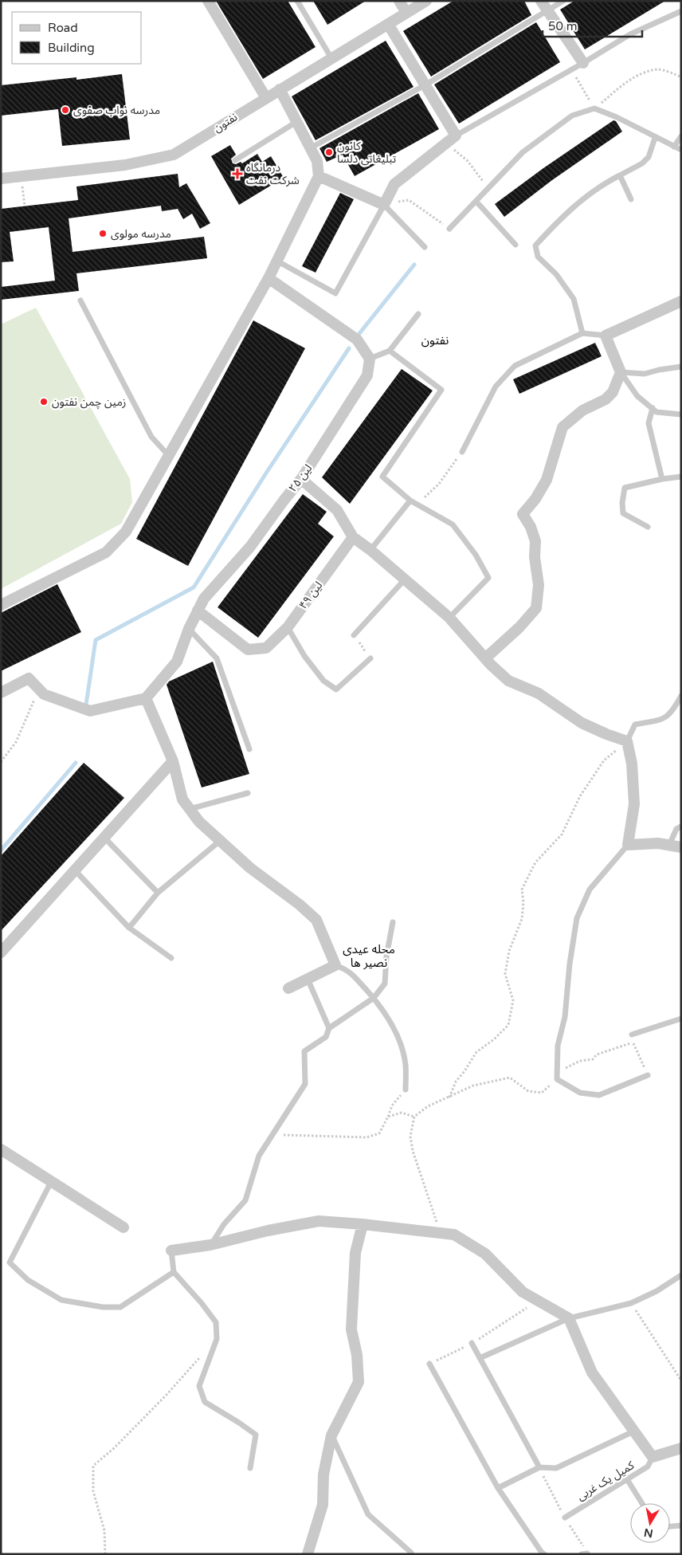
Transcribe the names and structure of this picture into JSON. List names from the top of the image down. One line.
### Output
{"streets":{"street":["نفتون","لین ۲۵","لین ۴۹"],"lane":["کمیل یک غربی"]},"crossings":[["لین ۲۵","لین ۴۹"]],"districts":["نفتون","محله عیدی نصیر ها"],"places":{"other":["مدرسه نواب صفوی","کانون تبلیغاتی دلسا","مدرسه مولوی","زمین چمن نفتون"],"health":["درمانگاه شرکت نفت"]},"legend":["Road","Building"],"scale_bar":"50 m","north":"bottom"}
